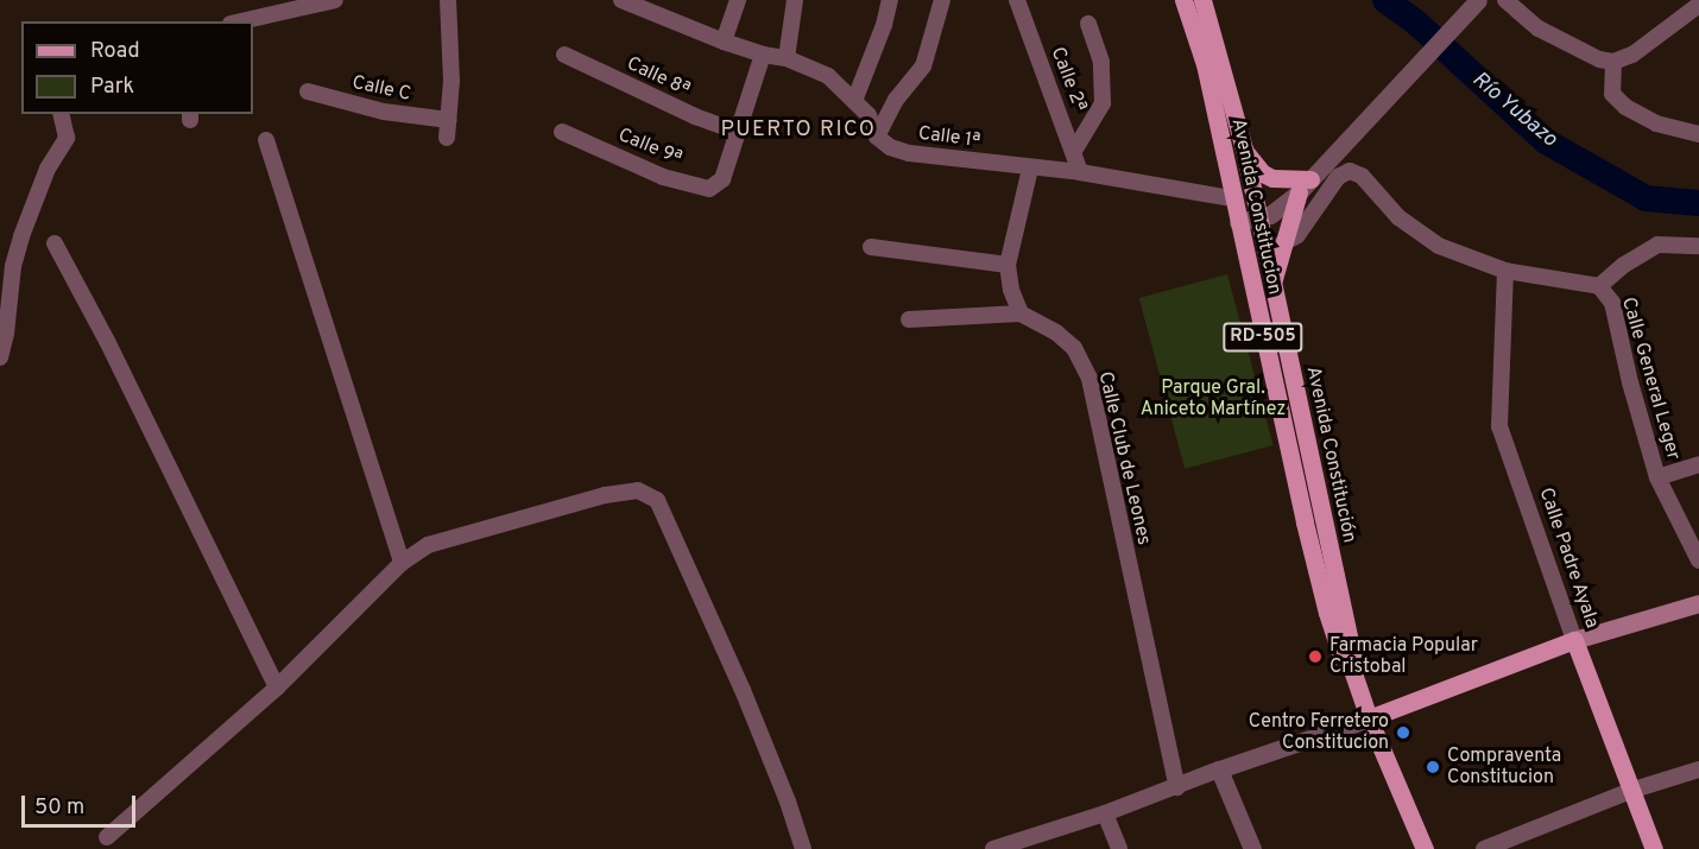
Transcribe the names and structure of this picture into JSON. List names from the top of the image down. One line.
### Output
{"streets":{"main road":["Avenida Constitucion","RD-505","Avenida Constitución","Calle Padre Ayala"],"street":["Calle 8ª","Calle 2ª","Calle C","Calle 1ª","Calle 9ª","Calle General Leger","Calle Club de Leones"]},"crossings":[["Calle 8ª","Calle 9ª"],["Calle 2ª","Calle 1ª"],["Calle 1ª","Avenida Constitucion"],["Avenida Constitucion","RD-505"],["Avenida Constitucion","Avenida Constitución"],["RD-505","Avenida Constitución"],["Calle General Leger","Calle Padre Ayala"]],"districts":["PUERTO RICO"],"water":["Río Yubazo"],"parks":["Parque Gral. Aniceto Martínez"],"places":["Farmacia Popular Cristobal","Centro Ferretero Constitucion","Compraventa Constitucion"],"legend":["Road","Park"],"scale_bar":"50 m"}
